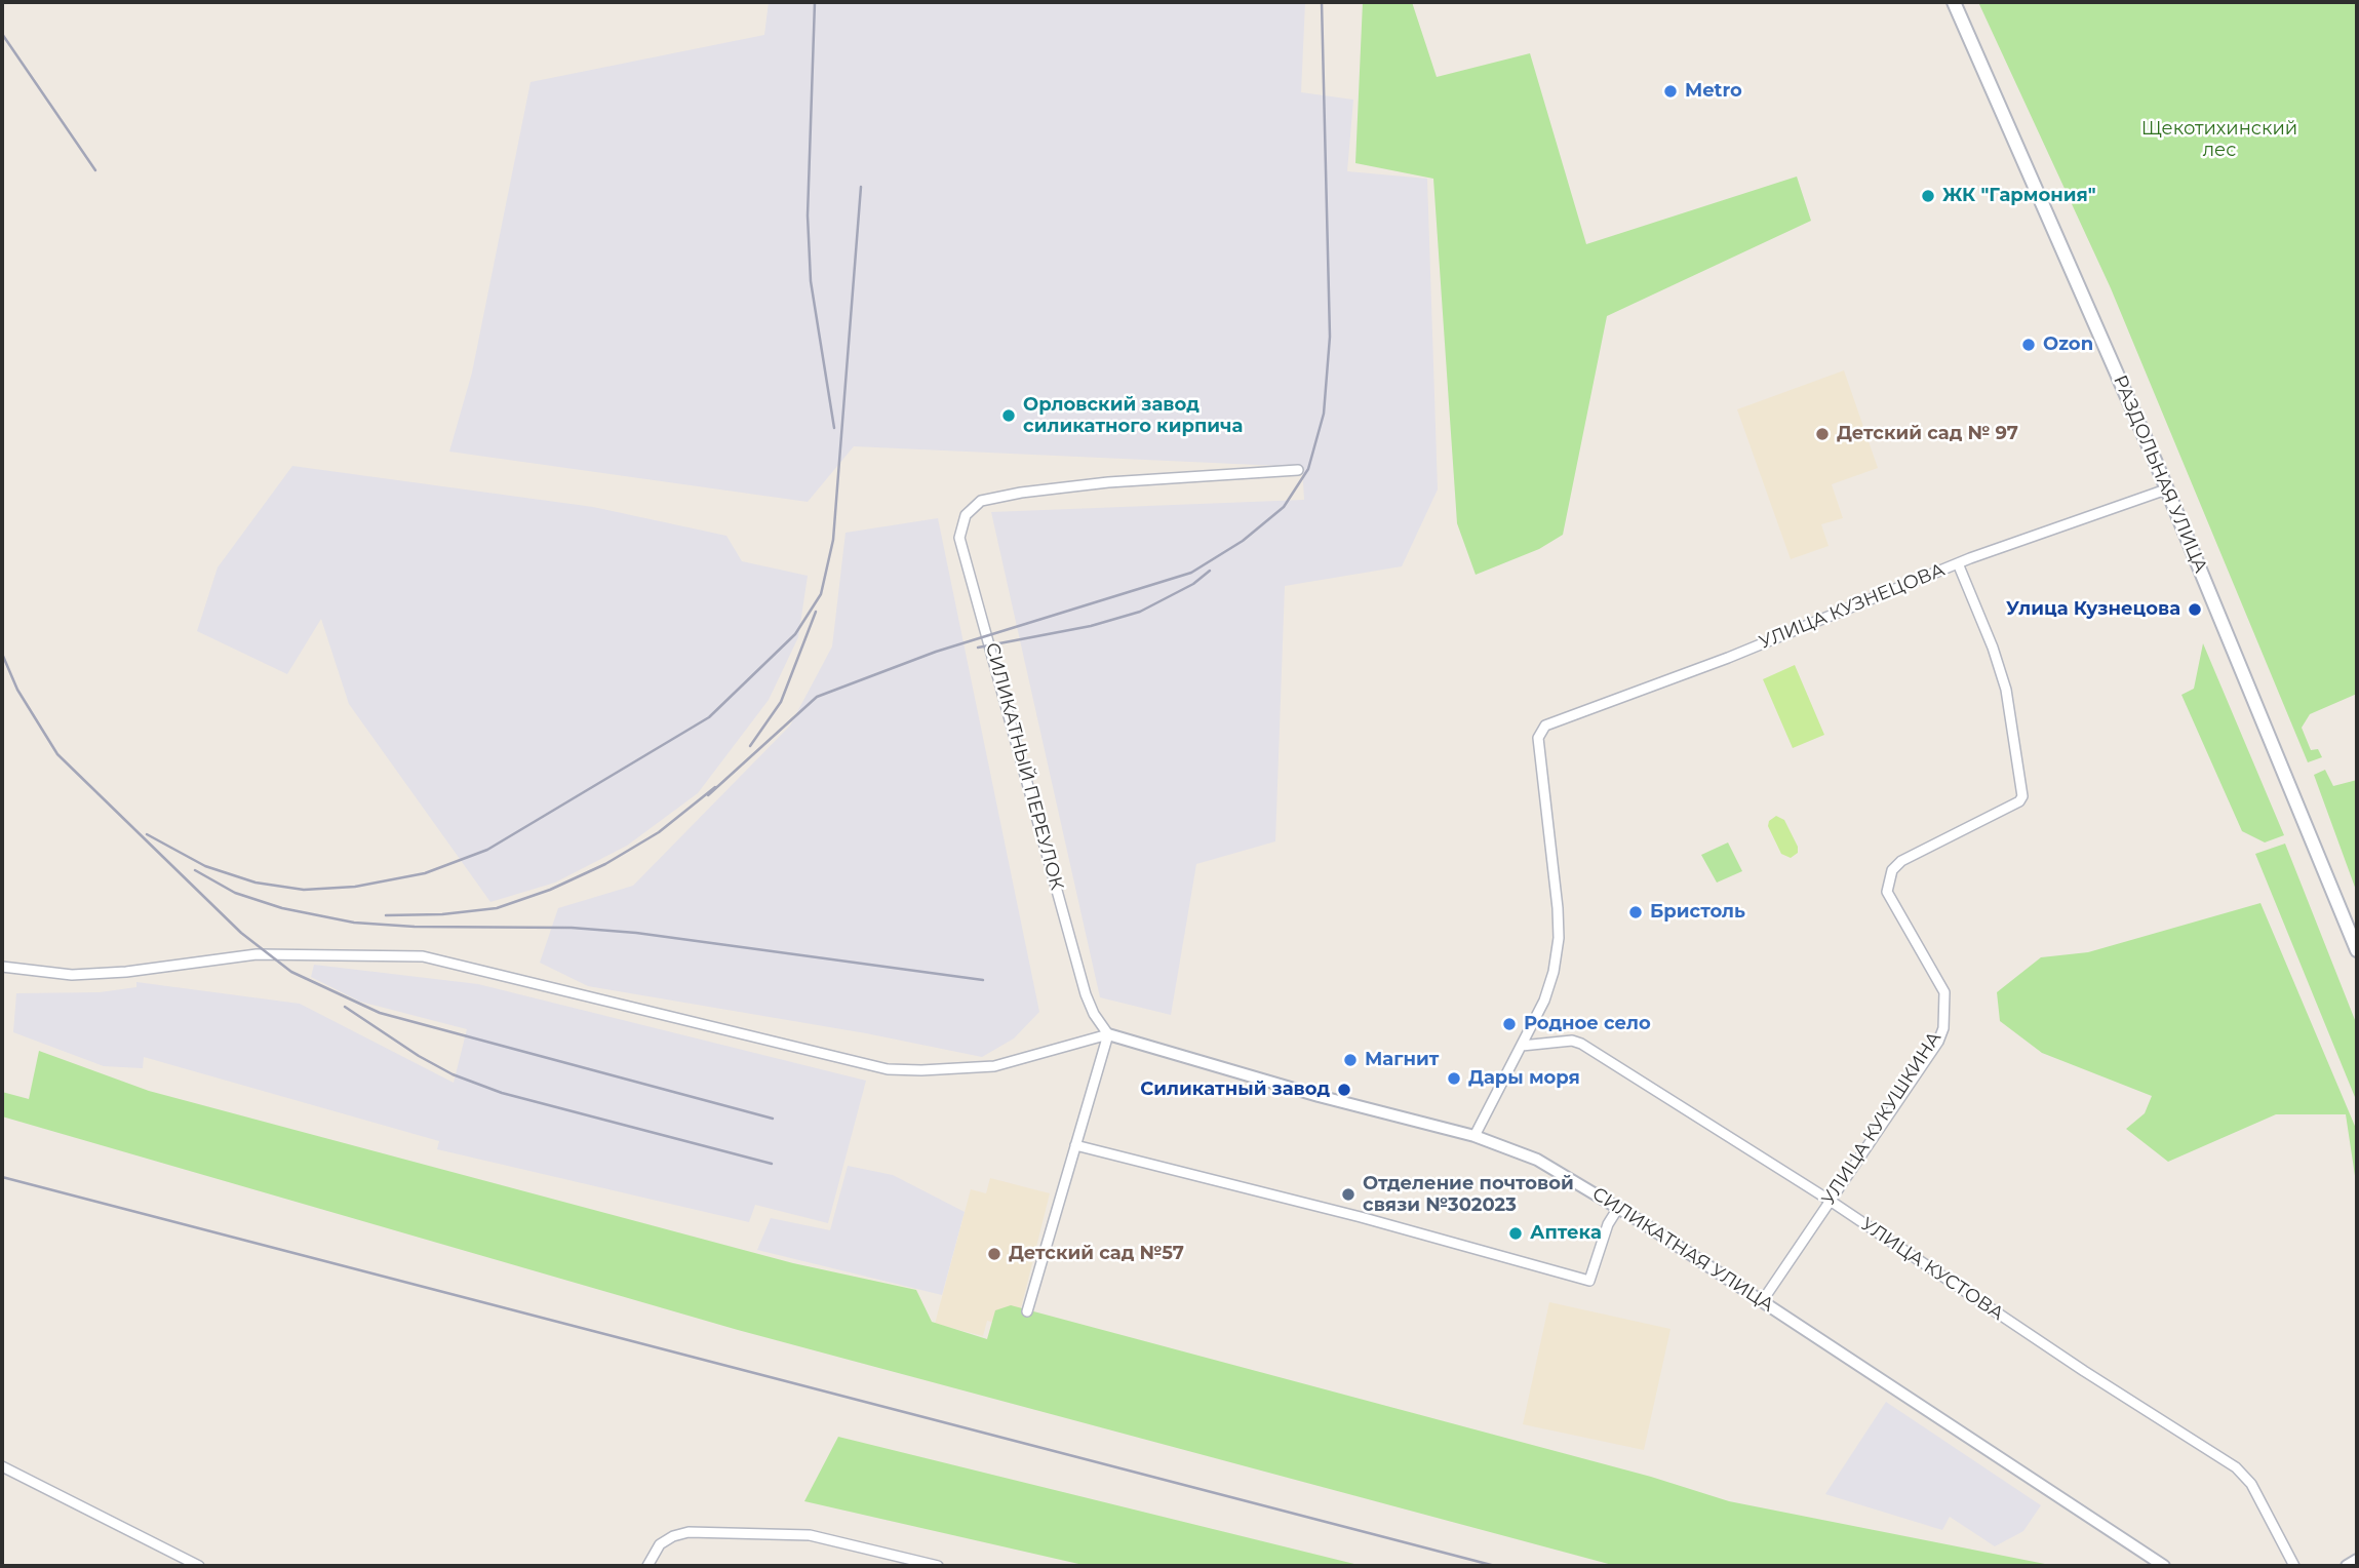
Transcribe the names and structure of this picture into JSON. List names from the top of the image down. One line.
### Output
{"streets":{"main road":["РАЗДОЛЬНАЯ УЛИЦА"],"street":["УЛИЦА КУЗНЕЦОВА","СИЛИКАТНЫЙ ПЕРЕУЛОК","УЛИЦА КУКУШКИНА","СИЛИКАТНАЯ УЛИЦА","УЛИЦА КУСТОВА"]},"crossings":[["РАЗДОЛЬНАЯ УЛИЦА","УЛИЦА КУЗНЕЦОВА"],["УЛИЦА КУЗНЕЦОВА","УЛИЦА КУКУШКИНА"],["УЛИЦА КУЗНЕЦОВА","УЛИЦА КУСТОВА"],["СИЛИКАТНЫЙ ПЕРЕУЛОК","СИЛИКАТНАЯ УЛИЦА"],["УЛИЦА КУКУШКИНА","СИЛИКАТНАЯ УЛИЦА"],["УЛИЦА КУКУШКИНА","УЛИЦА КУСТОВА"]],"parks":["Щекотихинский лес"],"places":["Metro","ЖК \"Гармония\"","Ozon","Орловский завод силикатного кирпича","Детский сад № 97","Улица Кузнецова","Бристоль","Родное село","Магнит","Дары моря","Силикатный завод","Отделение почтовой связи №302023","Аптека","Детский сад №57"]}
